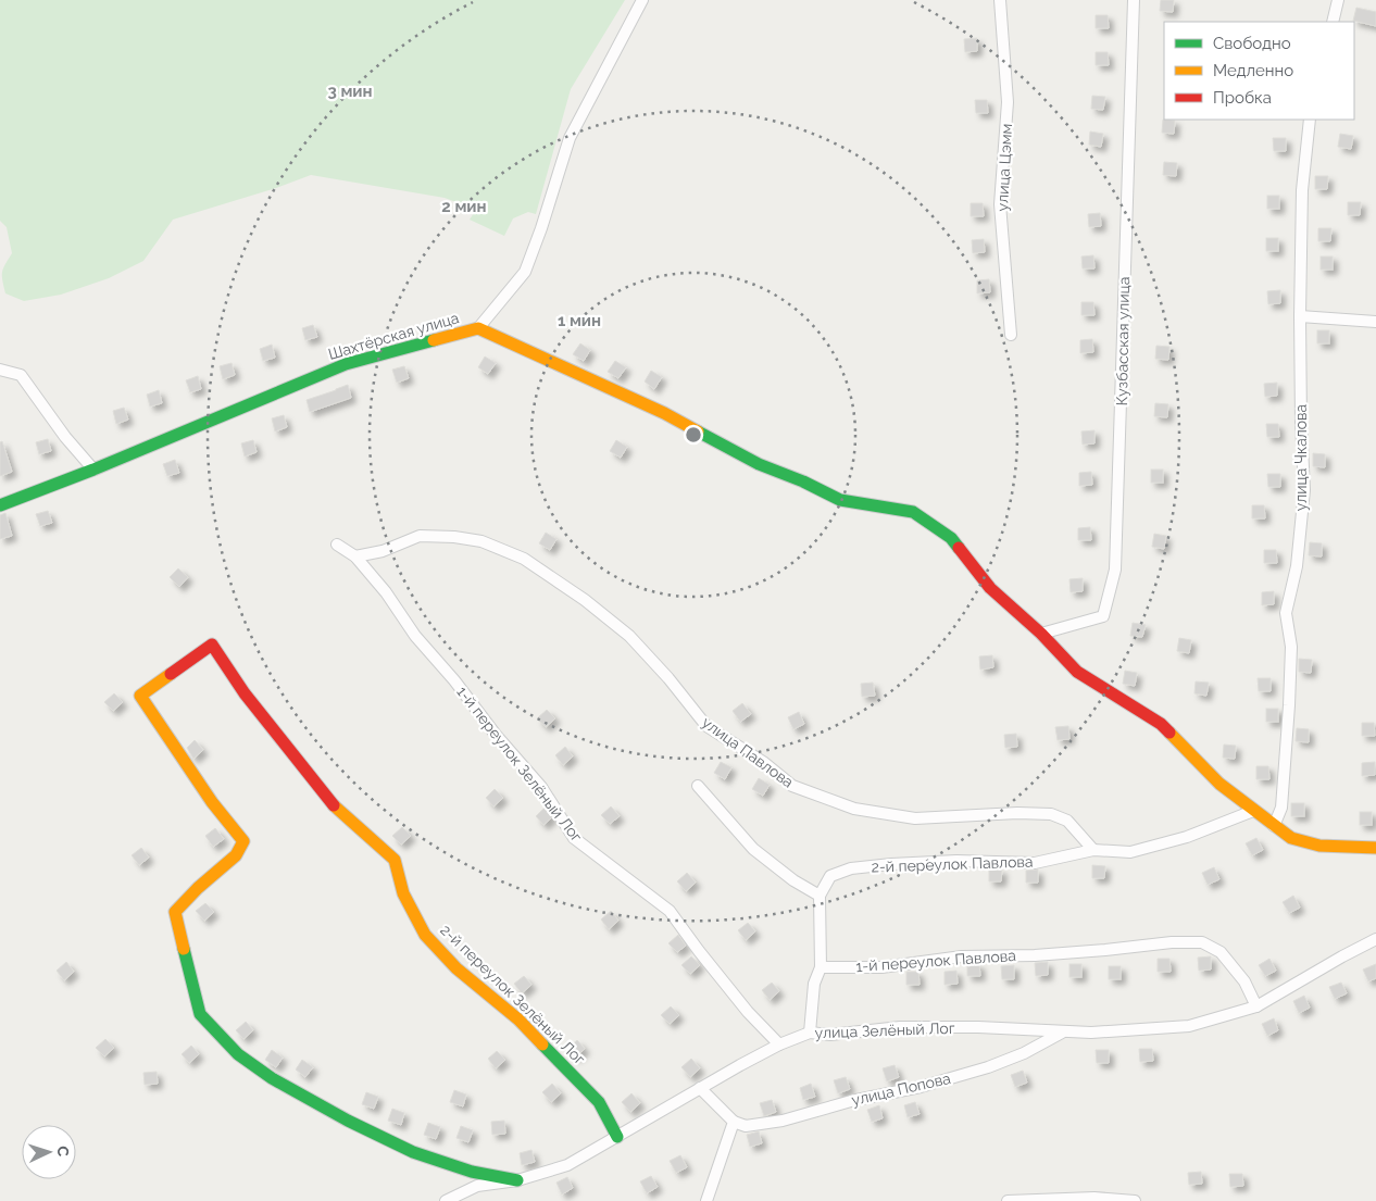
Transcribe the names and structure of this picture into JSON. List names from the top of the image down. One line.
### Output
{"streets":{"street":["улица Цэмм","Шахтёрская улица","Кузбасская улица","улица Чкалова","улица Павлова","1-й переулок Зелёный Лог","2-й переулок Павлова","1-й переулок Павлова","2-й переулок Зелёный Лог","улица Зелёный Лог","улица Попова"]},"crossings":[["Шахтёрская улица","Кузбасская улица"],["Шахтёрская улица","улица Чкалова"],["Шахтёрская улица","2-й переулок Павлова"],["улица Павлова","1-й переулок Зелёный Лог"],["улица Павлова","2-й переулок Павлова"],["1-й переулок Зелёный Лог","улица Зелёный Лог"],["1-й переулок Павлова","улица Зелёный Лог"],["2-й переулок Зелёный Лог","улица Зелёный Лог"],["улица Зелёный Лог","улица Попова"]],"legend":["Свободно","Медленно","Пробка"],"north":"right","rings":["3 мин","2 мин","1 мин"]}
